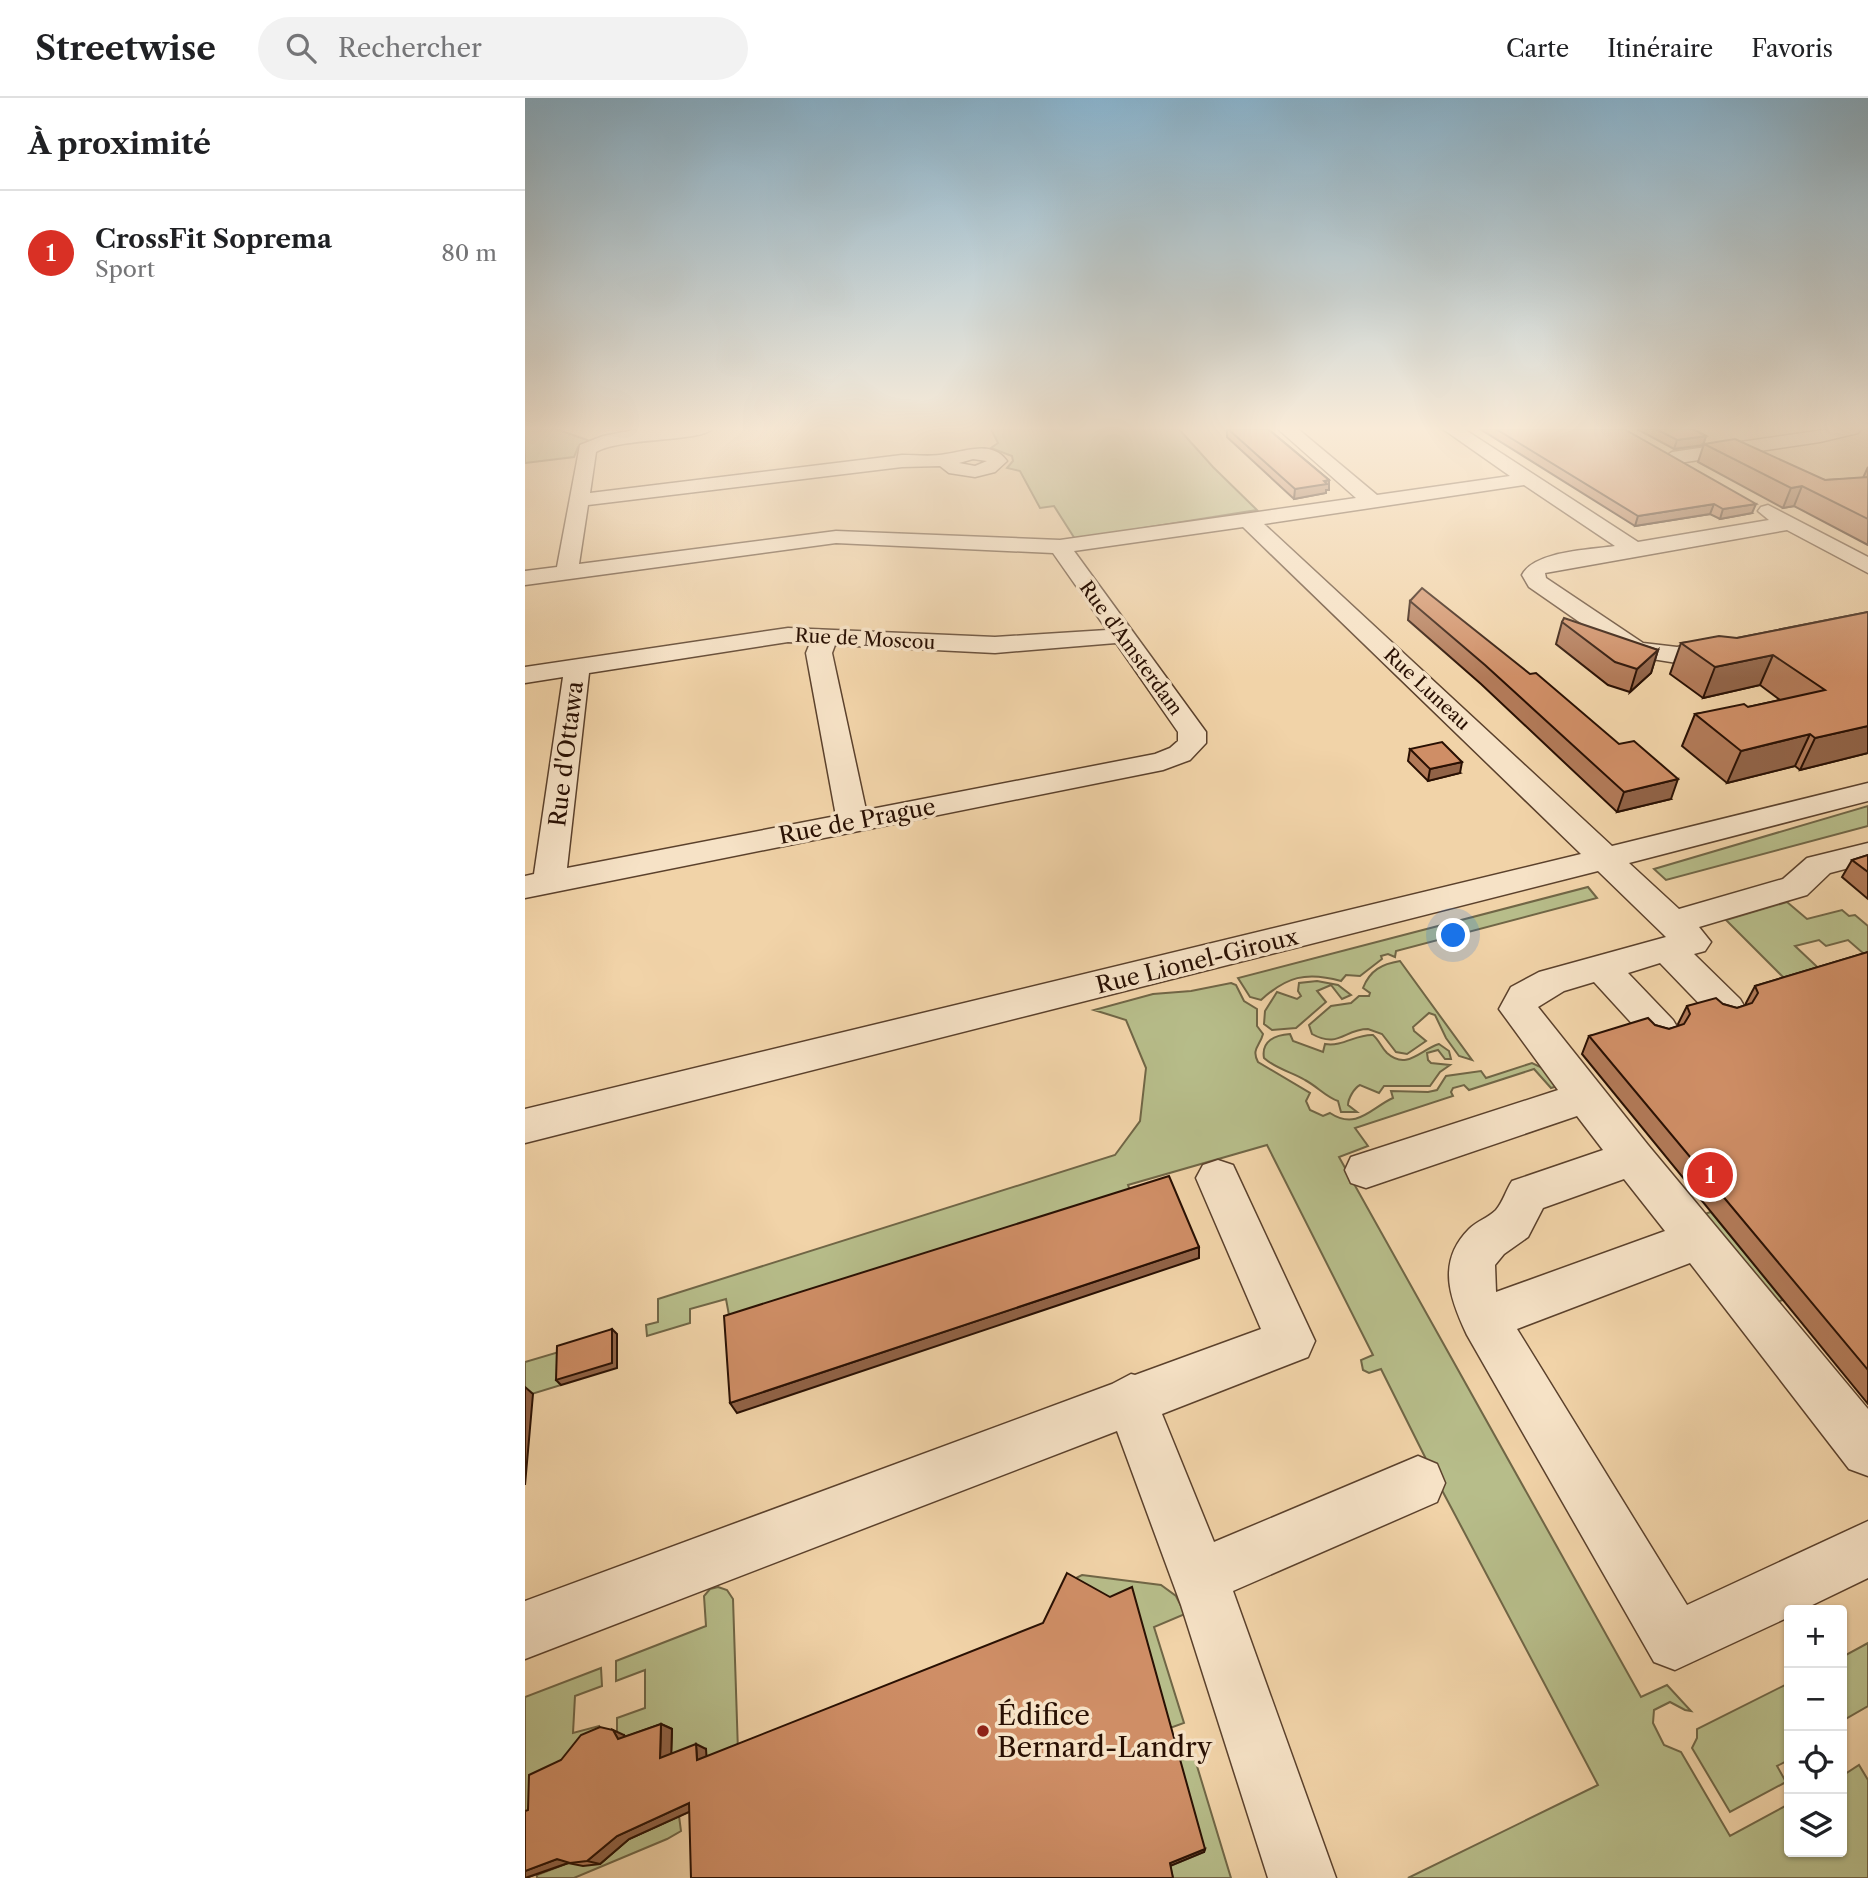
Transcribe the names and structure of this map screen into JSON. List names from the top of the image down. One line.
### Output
{"streets":{"street":["Rue de Moscou","Rue d'Amsterdam","Rue Luneau","Rue d'Ottawa","Rue de Prague","Rue Lionel-Giroux"]},"crossings":[["Rue de Moscou","Rue d'Amsterdam"],["Rue de Moscou","Rue d'Ottawa"],["Rue d'Amsterdam","Rue de Prague"],["Rue Luneau","Rue Lionel-Giroux"],["Rue d'Ottawa","Rue de Prague"]],"places":["Édifice Bernard-Landry"],"page":{"header":"Streetwise","search":"Rechercher","nav":["Carte","Itinéraire","Favoris"],"heading":"À proximité","list":[{"mark":"1","name":"CrossFit Soprema","note":"Sport","value":"80 m"}],"pins":"1","map_buttons":["+","−"]}}
